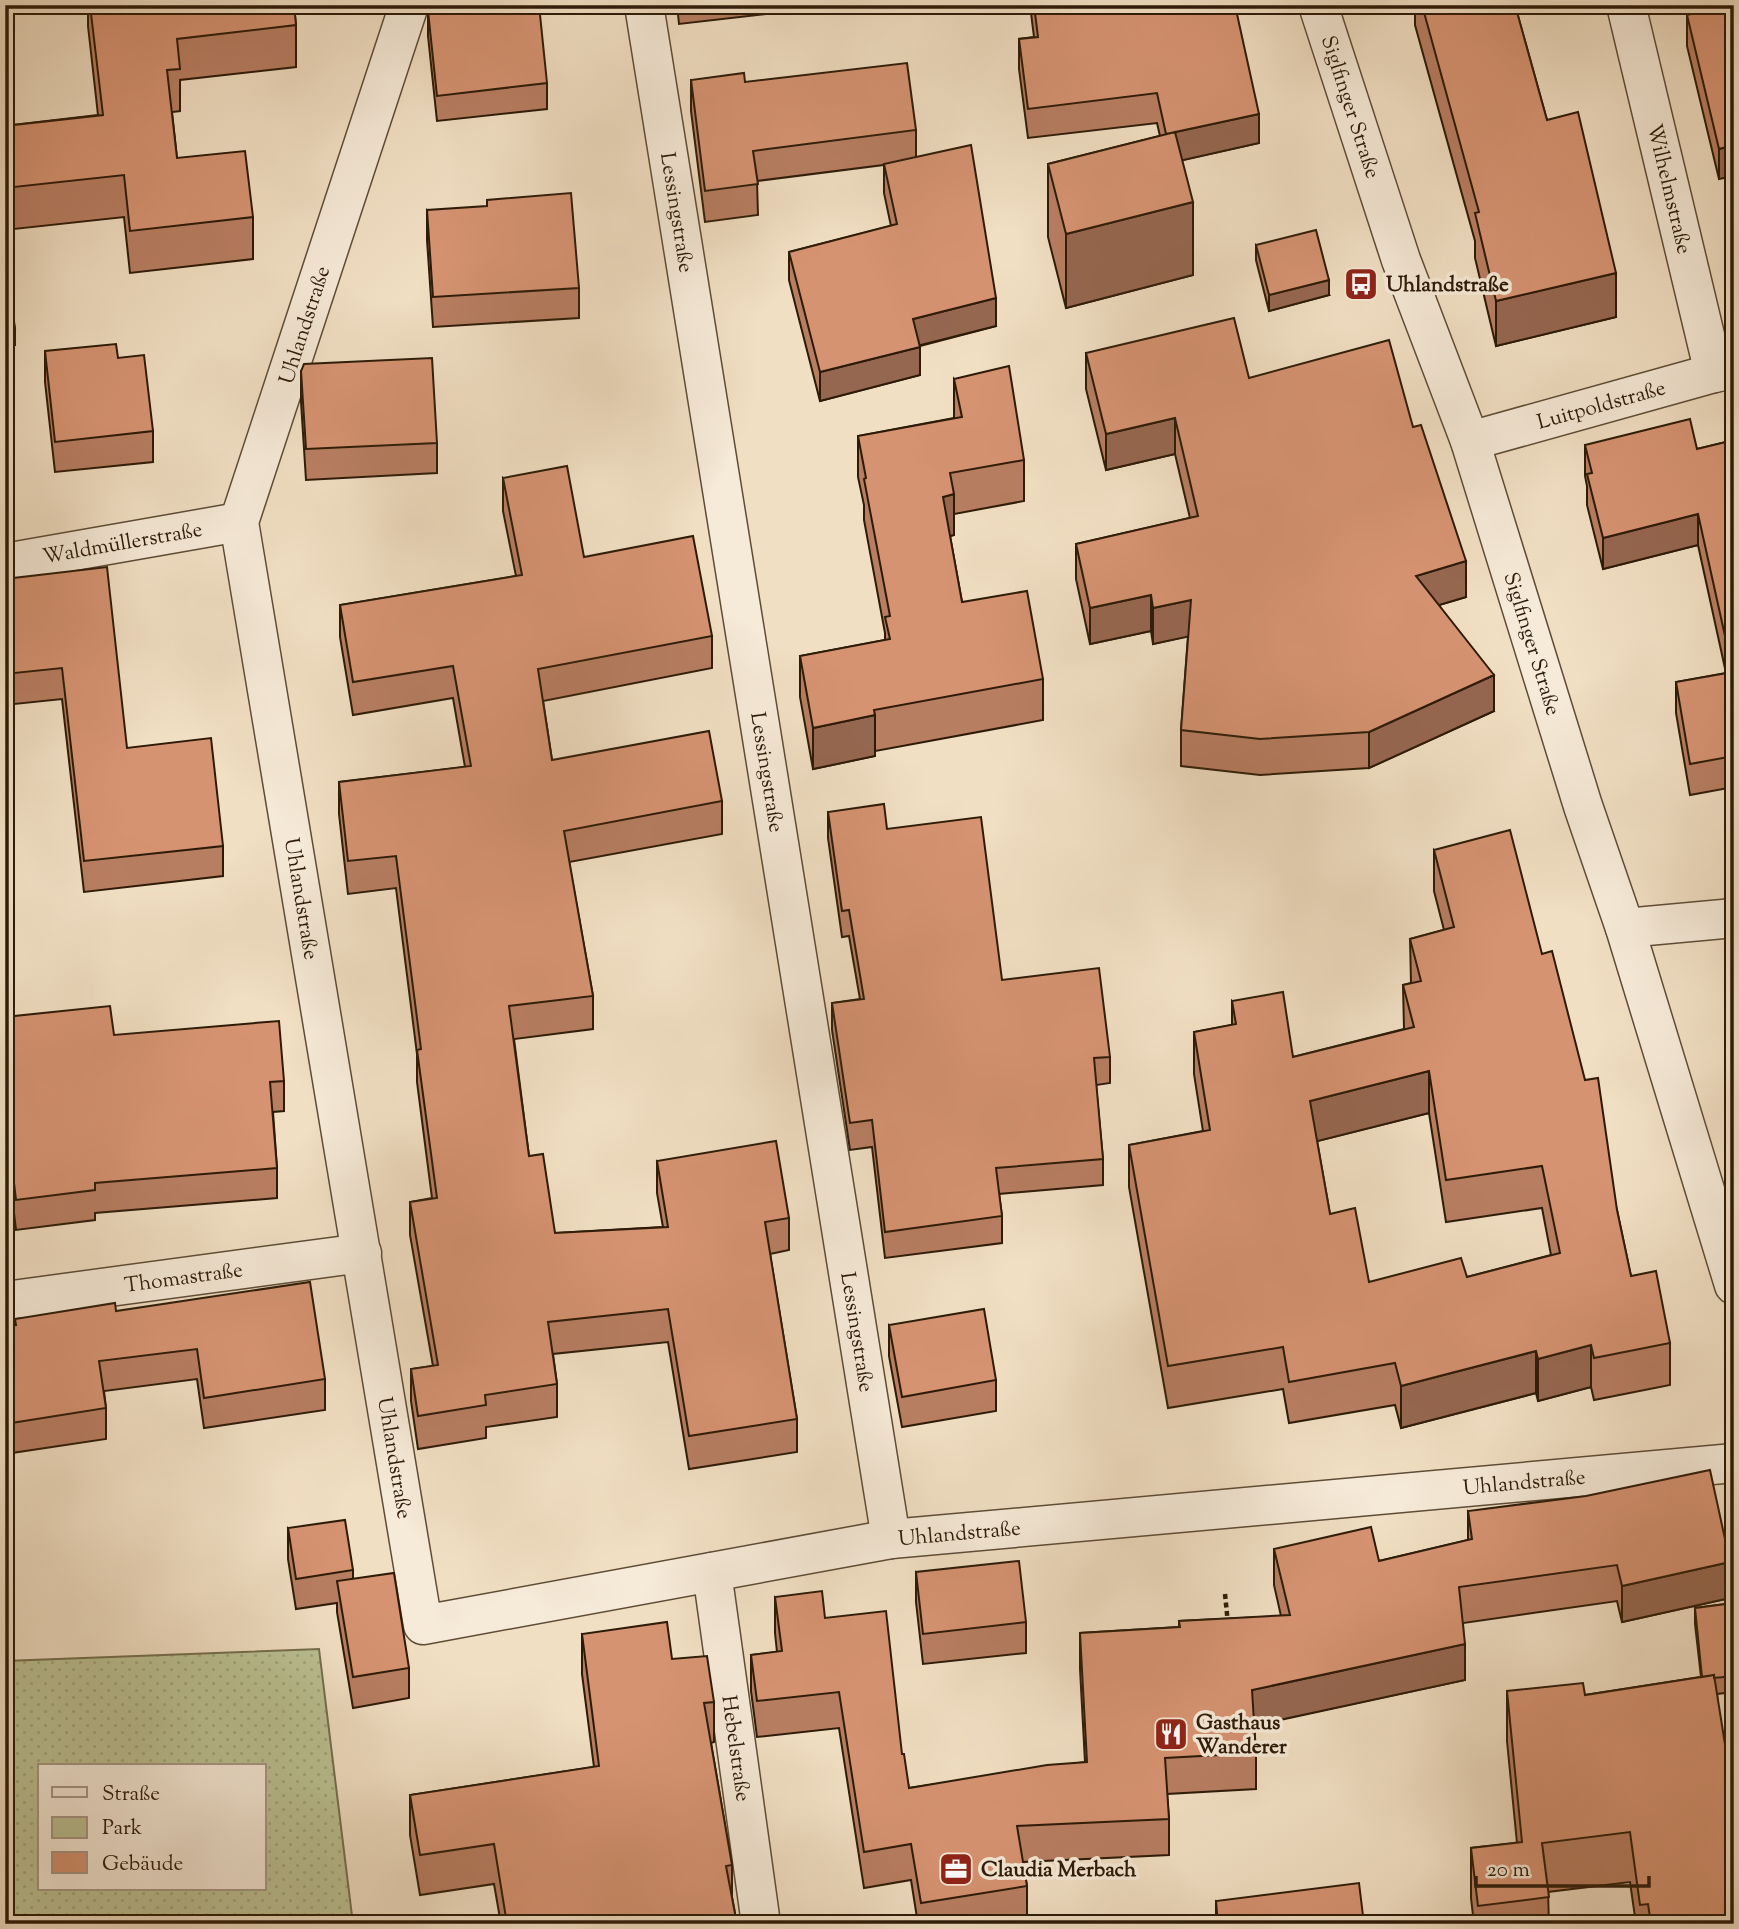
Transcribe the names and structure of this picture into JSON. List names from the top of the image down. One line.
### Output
{"streets":{"street":["Siglfinger Straße","Wilhelmstraße","Lessingstraße","Uhlandstraße","Luitpoldstraße","Waldmüllerstraße","Thomastraße","Hebelstraße"]},"crossings":[["Siglfinger Straße","Luitpoldstraße"],["Wilhelmstraße","Luitpoldstraße"],["Lessingstraße","Uhlandstraße"],["Uhlandstraße","Waldmüllerstraße"],["Uhlandstraße","Thomastraße"],["Uhlandstraße","Hebelstraße"]],"places":{"bus stop":["Uhlandstraße"],"restaurant":["Gasthaus Wanderer"],"office":["Claudia Merbach"]},"legend":["Straße","Park","Gebäude"],"scale_bar":"20 m"}
